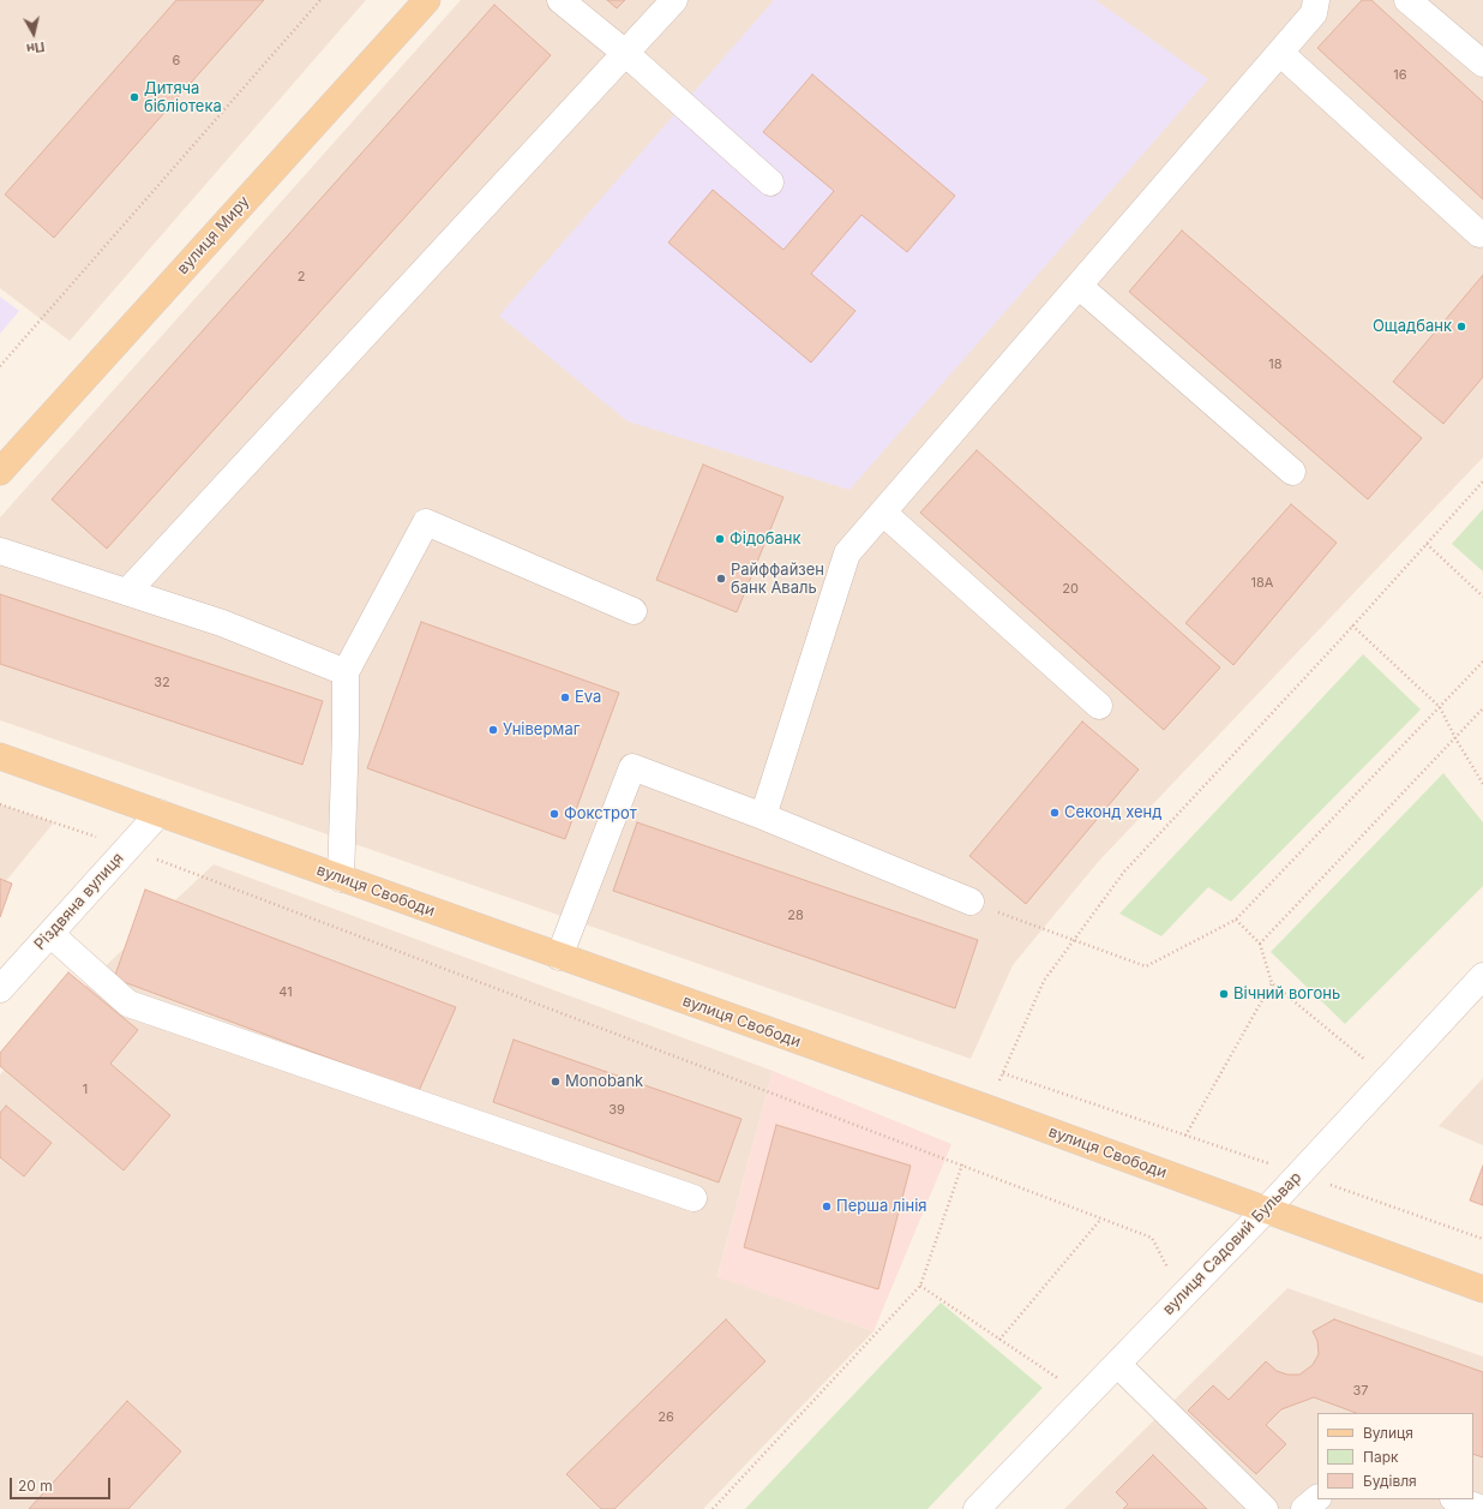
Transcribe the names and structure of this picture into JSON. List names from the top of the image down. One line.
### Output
{"streets":{"main road":["вулиця Миру","вулиця Свободи"],"street":["Різдвяна вулиця","вулиця Садовий Бульвар"]},"crossings":[["вулиця Свободи","Різдвяна вулиця"],["вулиця Свободи","вулиця Садовий Бульвар"]],"places":["Дитяча бібліотека","Ощадбанк","Фідобанк","Райффайзен банк Аваль","Eva","Універмаг","Секонд хенд","Фокстрот","Вічний вогонь","Monobank","Перша лінія"],"house_numbers":["6","16","2","18","18А","20","32","28","41","1","39","37","26"],"legend":["Вулиця","Парк","Будівля"],"scale_bar":"20 m","north":"bottom"}
